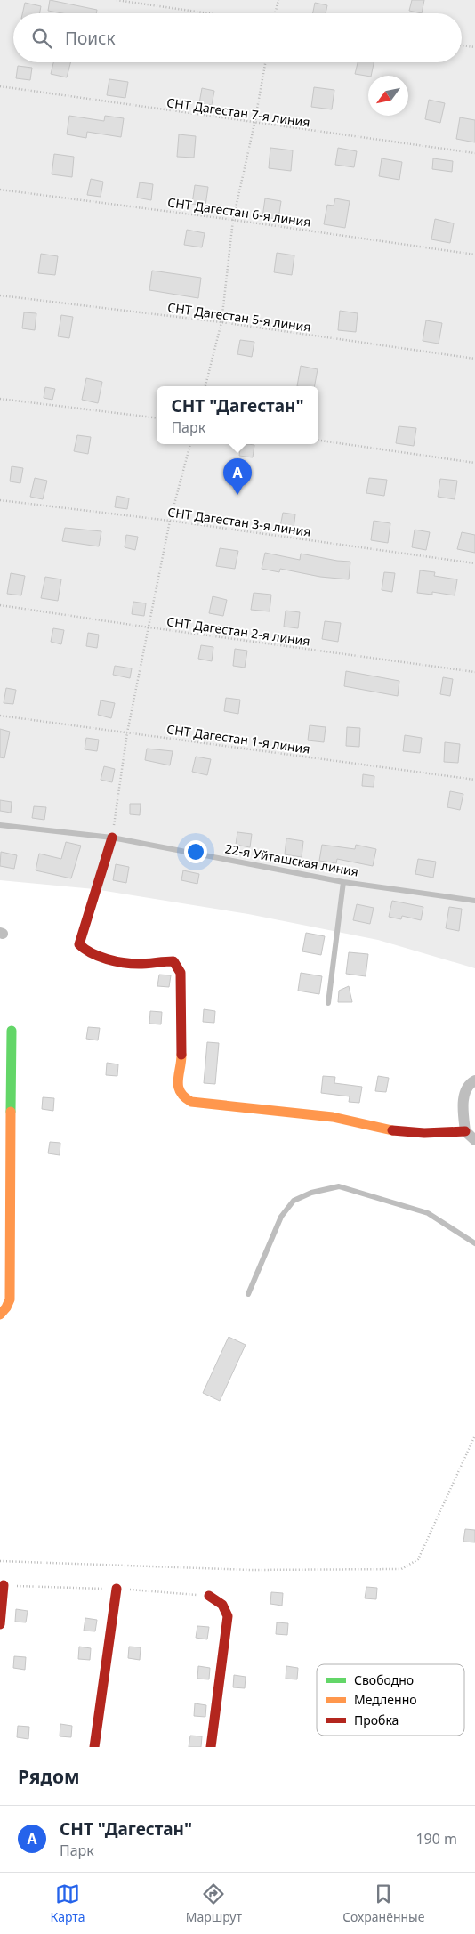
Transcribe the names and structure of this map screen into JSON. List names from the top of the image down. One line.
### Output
{"streets":{"lane":["22-я Уйташская линия"],"path":["СНТ Дагестан 7-я линия","СНТ Дагестан 6-я линия","СНТ Дагестан 5-я линия","СНТ Дагестан 3-я линия","СНТ Дагестан 2-я линия","СНТ Дагестан 1-я линия"]},"legend":["Свободно","Медленно","Пробка"],"north":"bottom left","page":{"search":"Поиск","popup":["СНТ \"Дагестан\"","Парк"],"pins":"A","heading":"Рядом","list":[{"mark":"A","name":"СНТ \"Дагестан\"","note":"Парк","value":"190 m"}],"nav":["Карта","Маршрут","Сохранённые"]}}
